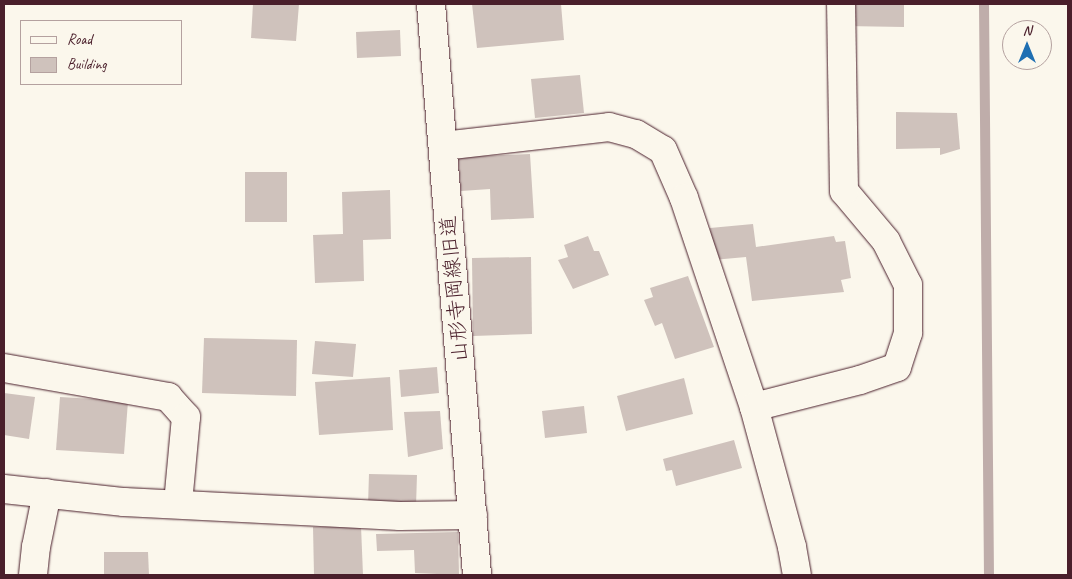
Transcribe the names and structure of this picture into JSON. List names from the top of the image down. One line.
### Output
{"streets":{"street":["山形寺岡線旧道"]},"legend":["Road","Building"],"north":"top"}
